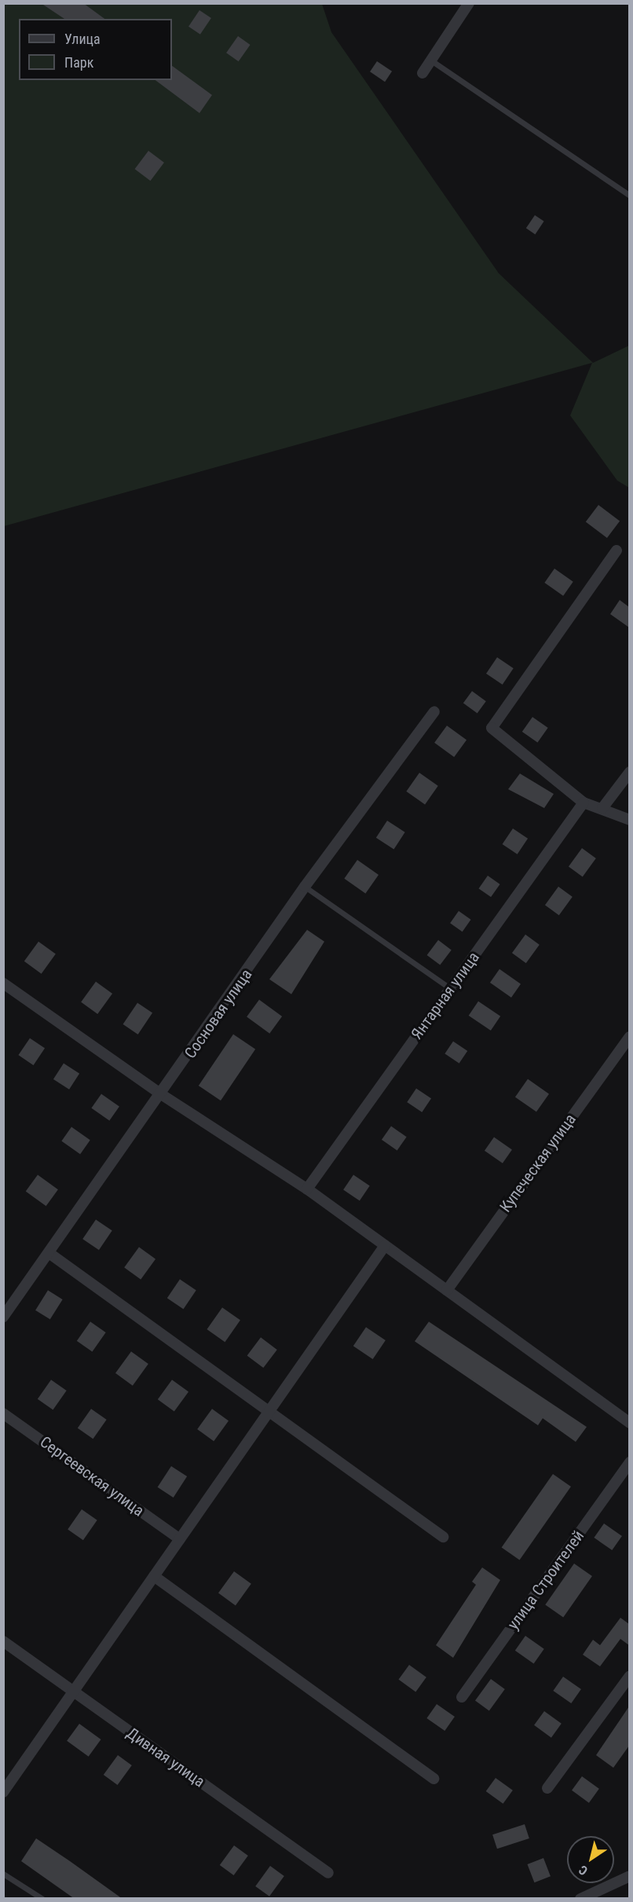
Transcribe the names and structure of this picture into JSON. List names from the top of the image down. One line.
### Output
{"streets":{"street":["Янтарная улица","Сосновая улица","Купеческая улица","Сергеевская улица","улица Строителей","Дивная улица"]},"legend":["Улица","Парк"],"north":"bottom left"}
